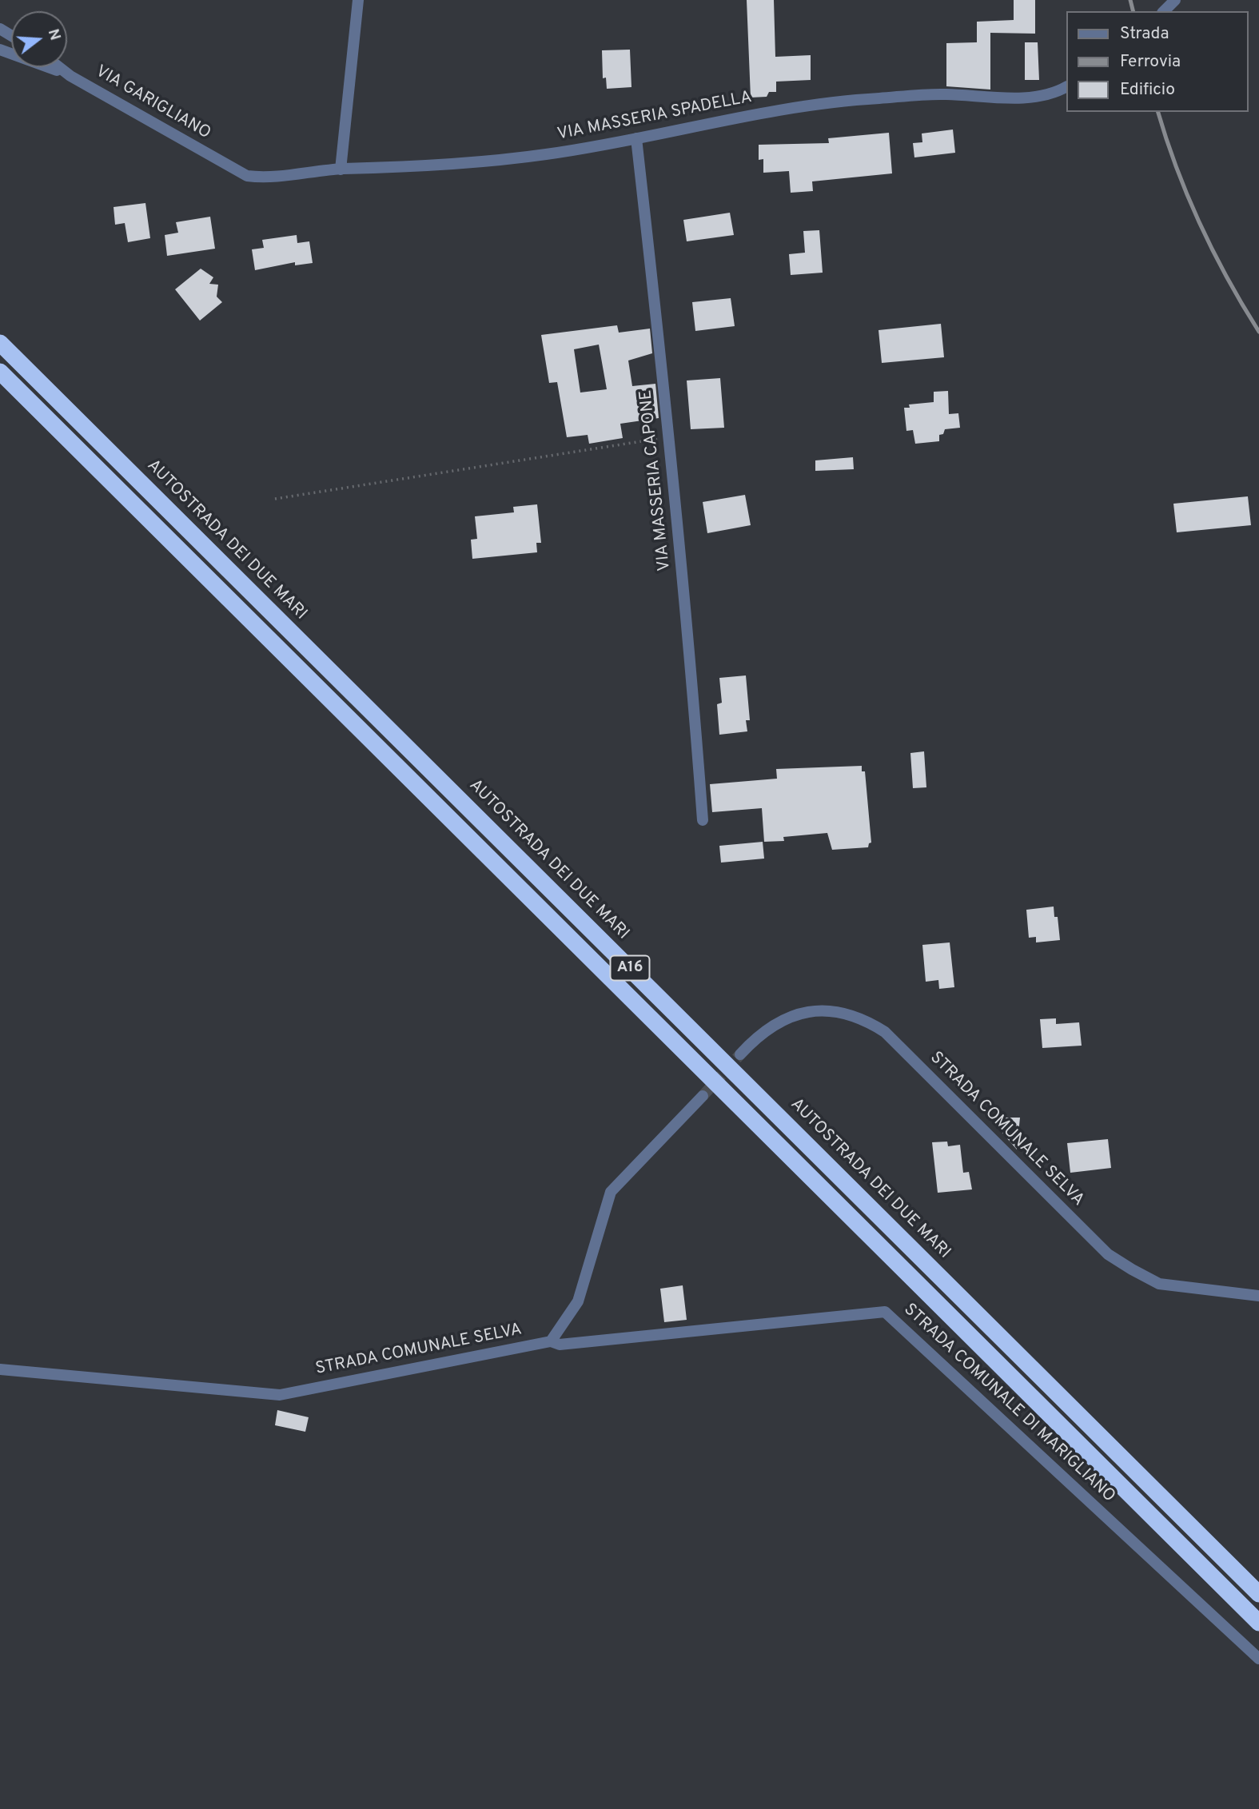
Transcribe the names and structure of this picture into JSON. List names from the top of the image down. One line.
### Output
{"streets":{"highway":["AUTOSTRADA DEI DUE MARI","A16"],"street":["VIA GARIGLIANO","VIA MASSERIA SPADELLA","VIA MASSERIA CAPONE","STRADA COMUNALE SELVA","STRADA COMUNALE DI MARIGLIANO"]},"crossings":[["VIA GARIGLIANO","VIA MASSERIA SPADELLA"],["VIA MASSERIA SPADELLA","VIA MASSERIA CAPONE"],["STRADA COMUNALE SELVA","STRADA COMUNALE DI MARIGLIANO"]],"legend":["Strada","Ferrovia","Edificio"],"north":"right"}
